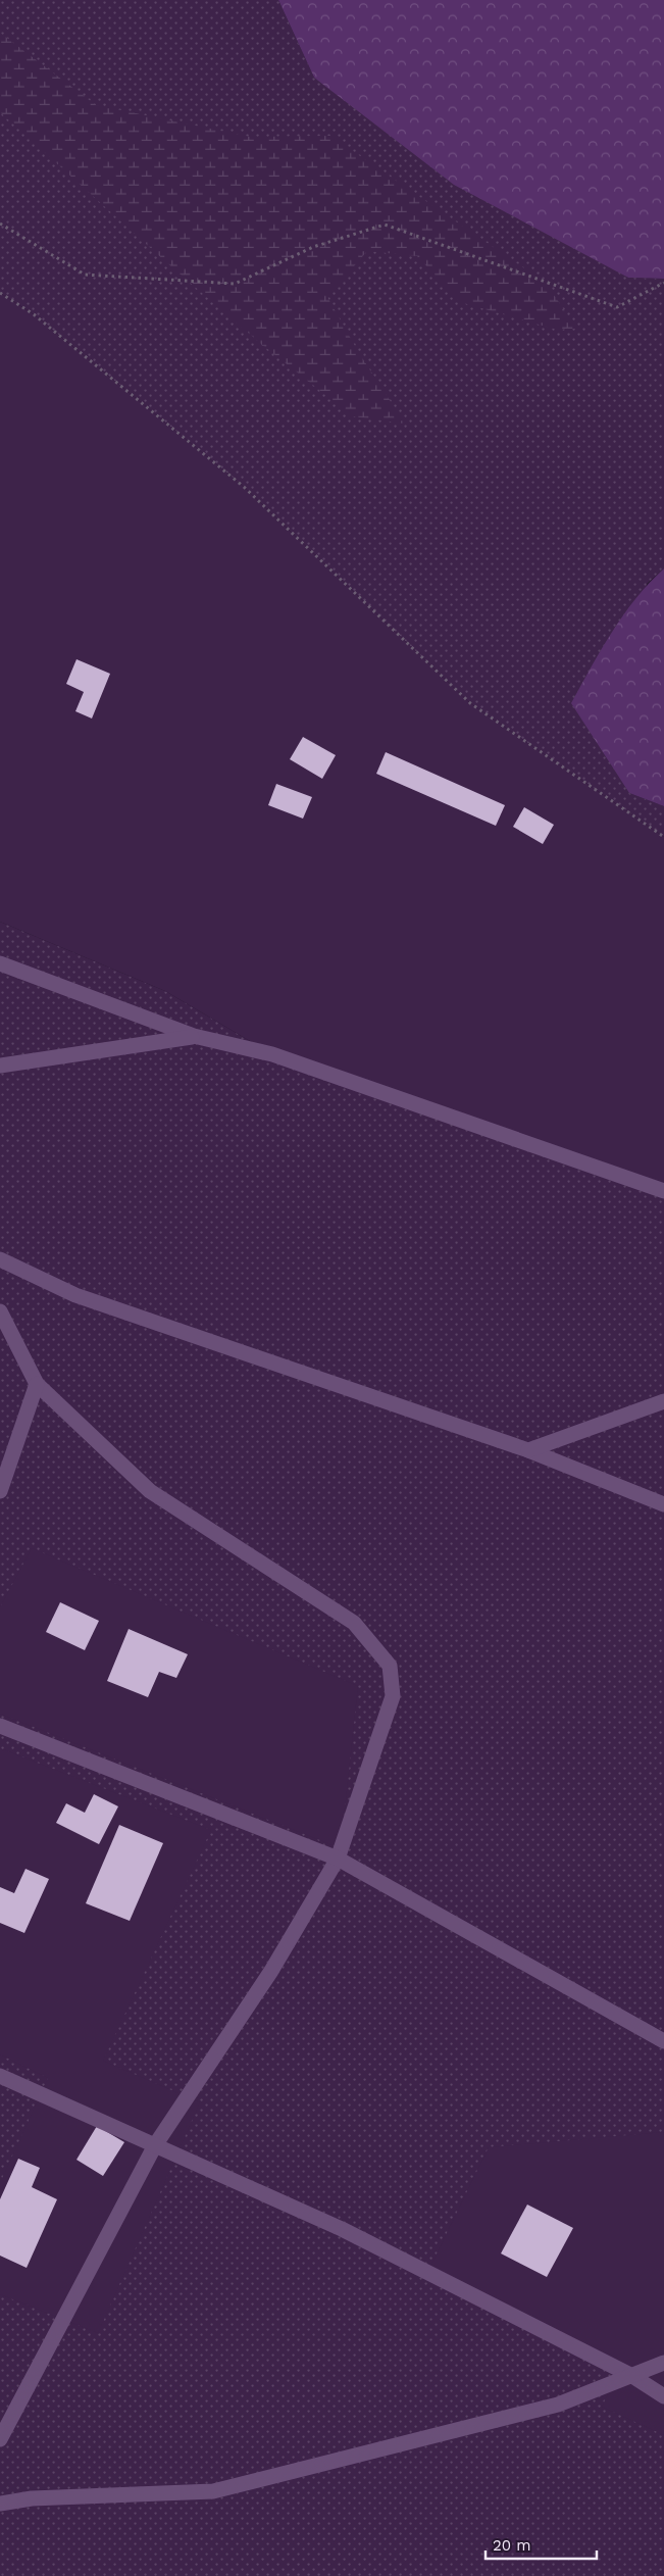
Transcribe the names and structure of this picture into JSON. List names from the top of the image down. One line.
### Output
{"scale_bar":"20 m"}
